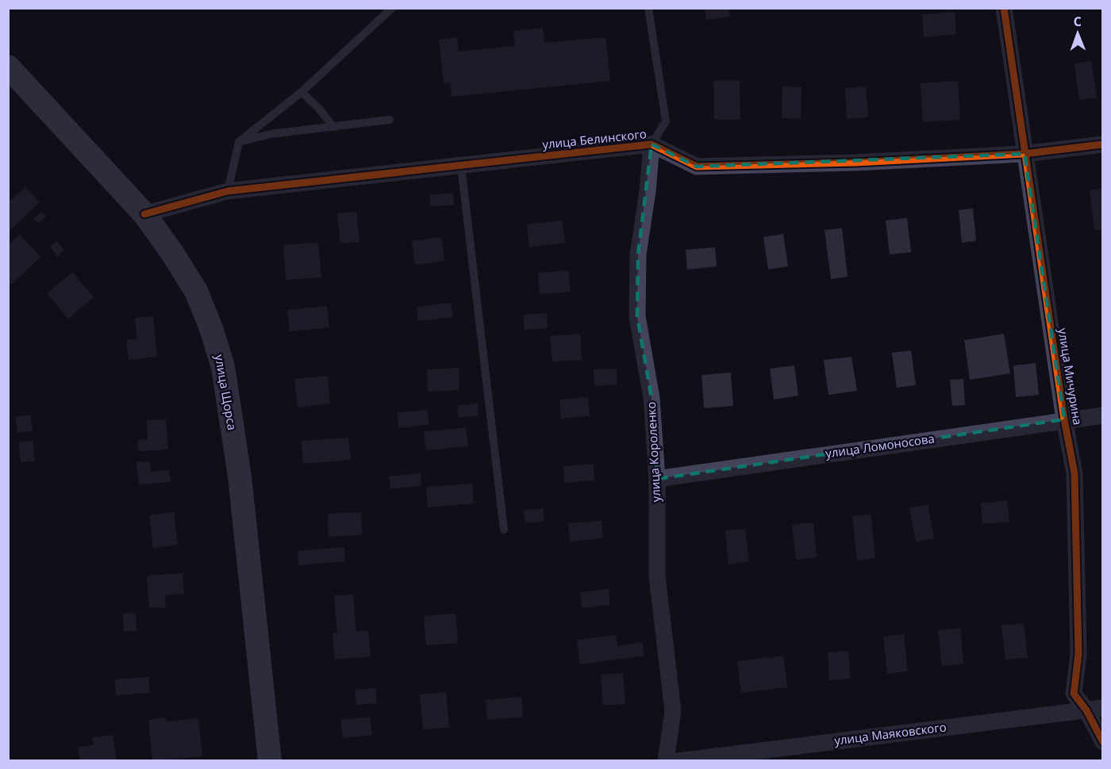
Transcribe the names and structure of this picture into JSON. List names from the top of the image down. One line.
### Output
{"streets":{"main road":["улица Щорса"],"street":["улица Белинского","улица Мичурина","улица Ломоносова","улица Короленко","улица Маяковского"]},"crossings":[["улица Белинского","улица Мичурина"],["улица Белинского","улица Щорса"],["улица Белинского","улица Короленко"],["улица Мичурина","улица Ломоносова"],["улица Мичурина","улица Маяковского"],["улица Ломоносова","улица Короленко"]],"north":"top"}
